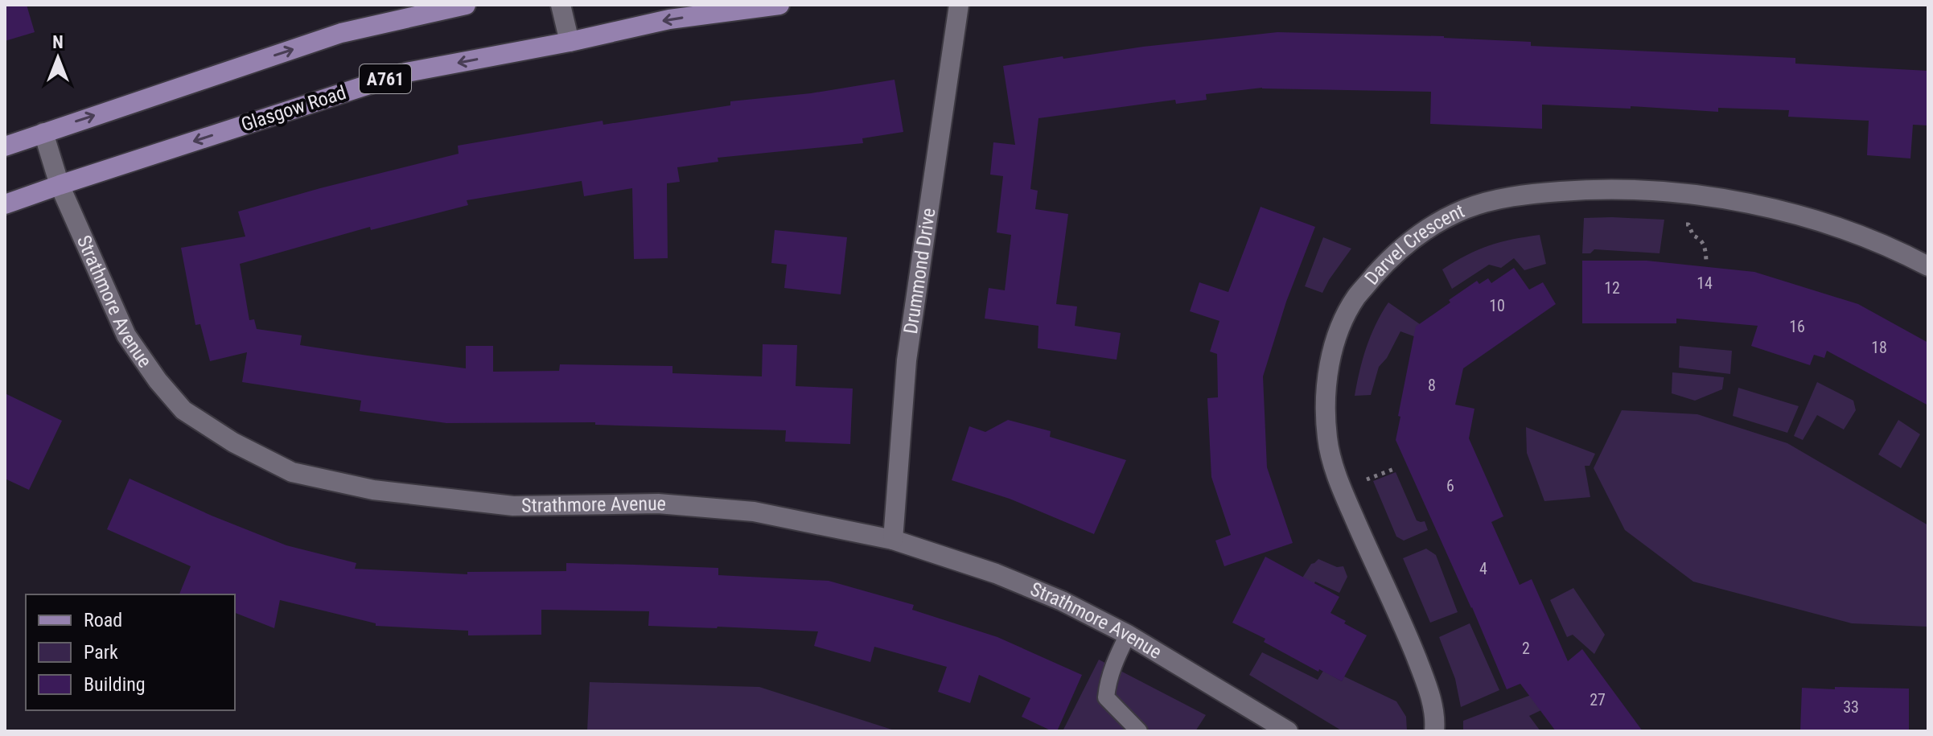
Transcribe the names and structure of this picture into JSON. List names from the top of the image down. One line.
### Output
{"streets":{"main road":["A761","Glasgow Road"],"street":["Darvel Crescent","Drummond Drive","Strathmore Avenue"]},"crossings":[["Glasgow Road","Strathmore Avenue"],["Drummond Drive","Strathmore Avenue"]],"house_numbers":["14","12","10","16","18","8","6","4","2","27","33"],"legend":["Road","Park","Building"],"north":"top"}
